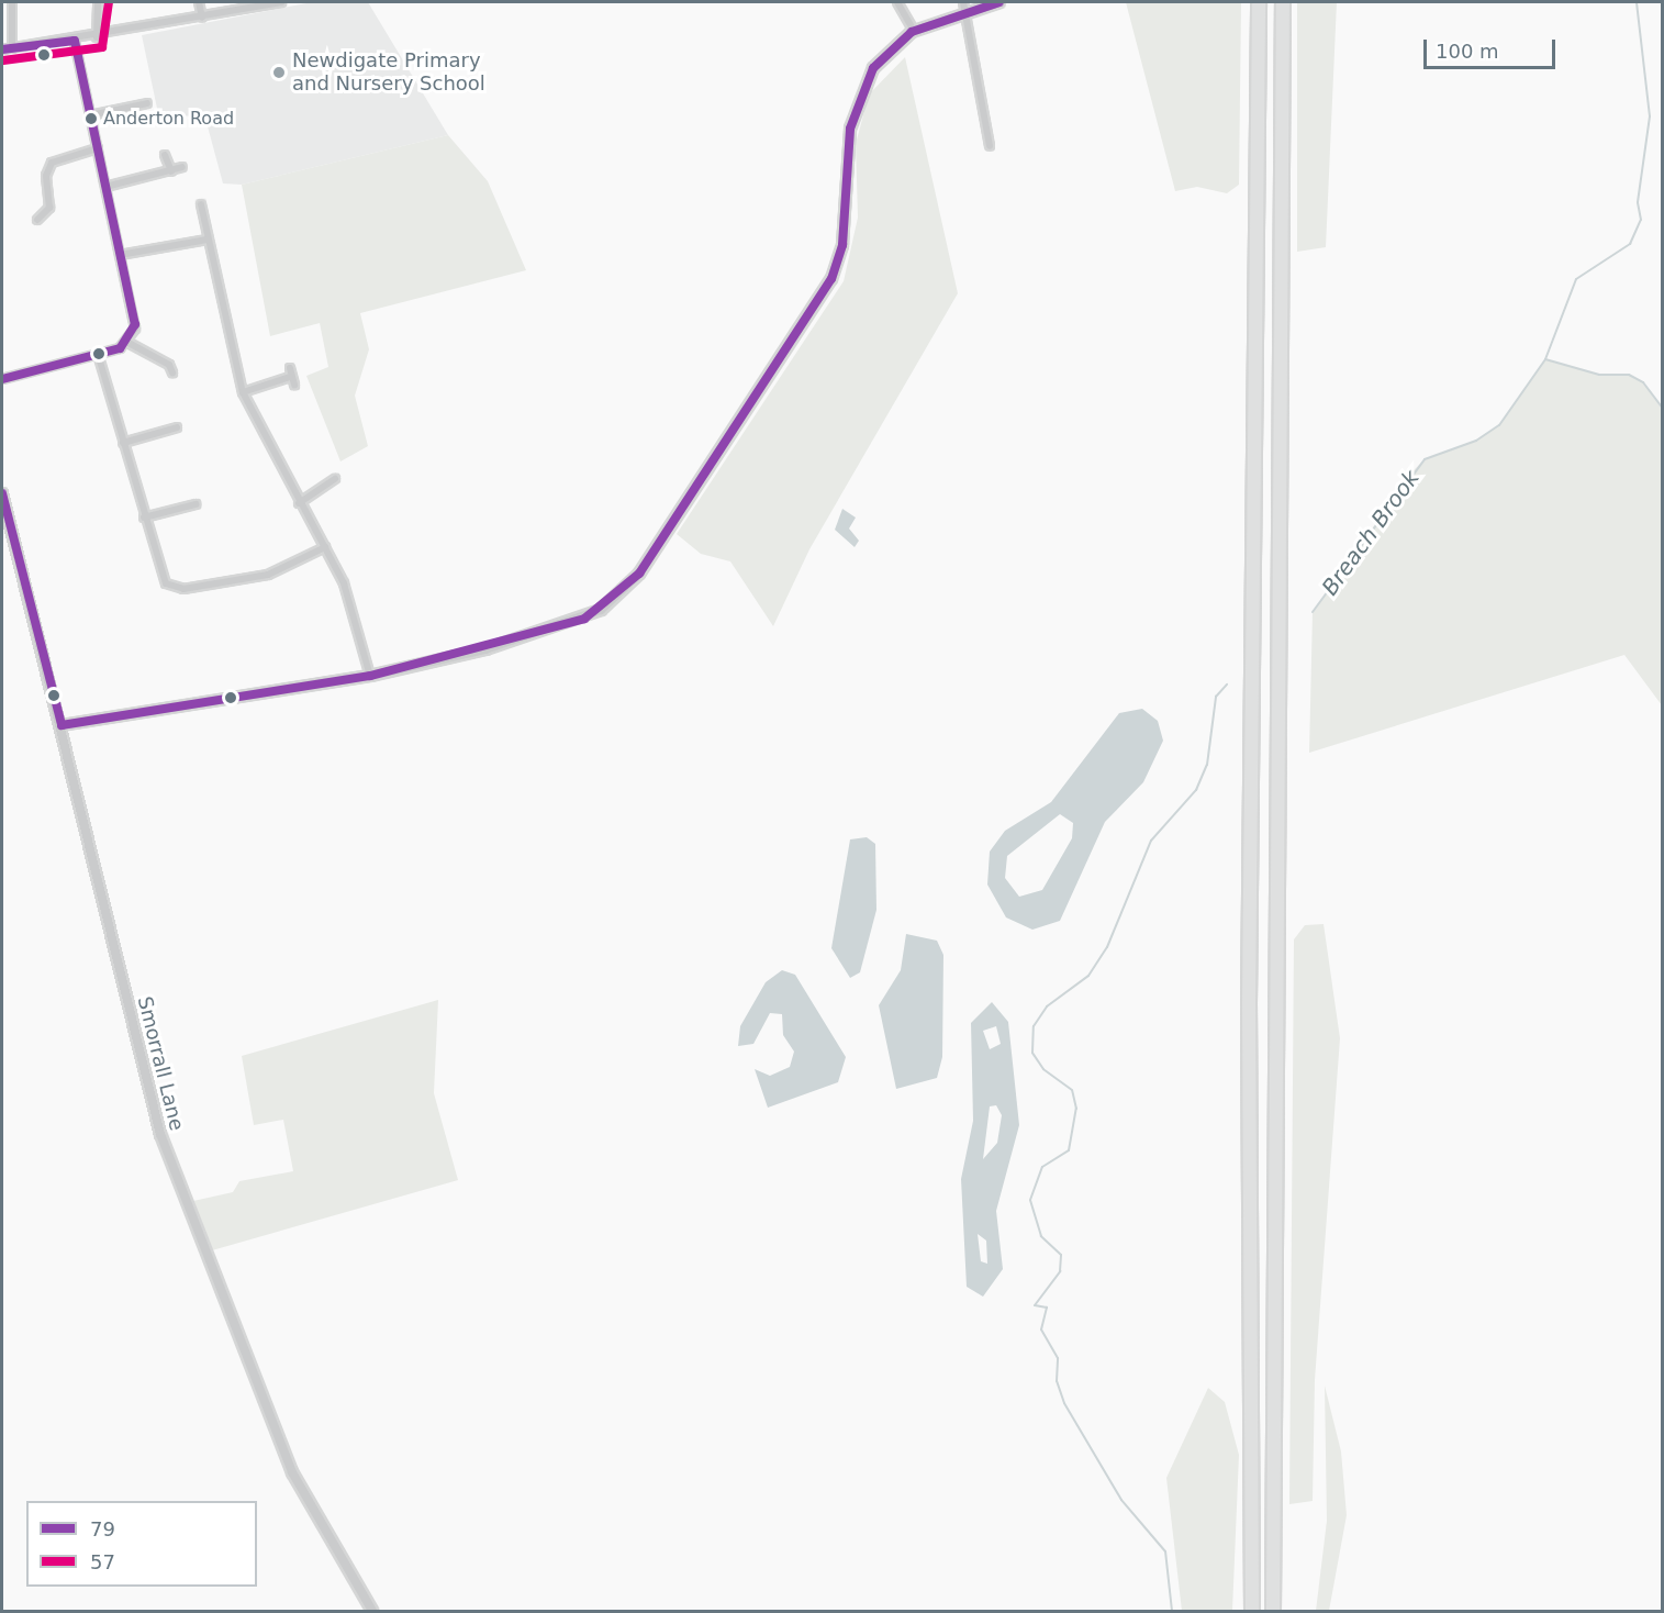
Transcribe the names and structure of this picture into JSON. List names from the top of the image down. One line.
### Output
{"streets":{"street":["Smorrall Lane"]},"water":["Breach Brook"],"places":["Newdigate Primary and Nursery School","Anderton Road"],"lines":["transit line 79","transit line 57"],"legend":["79","57"],"scale_bar":"100 m"}
